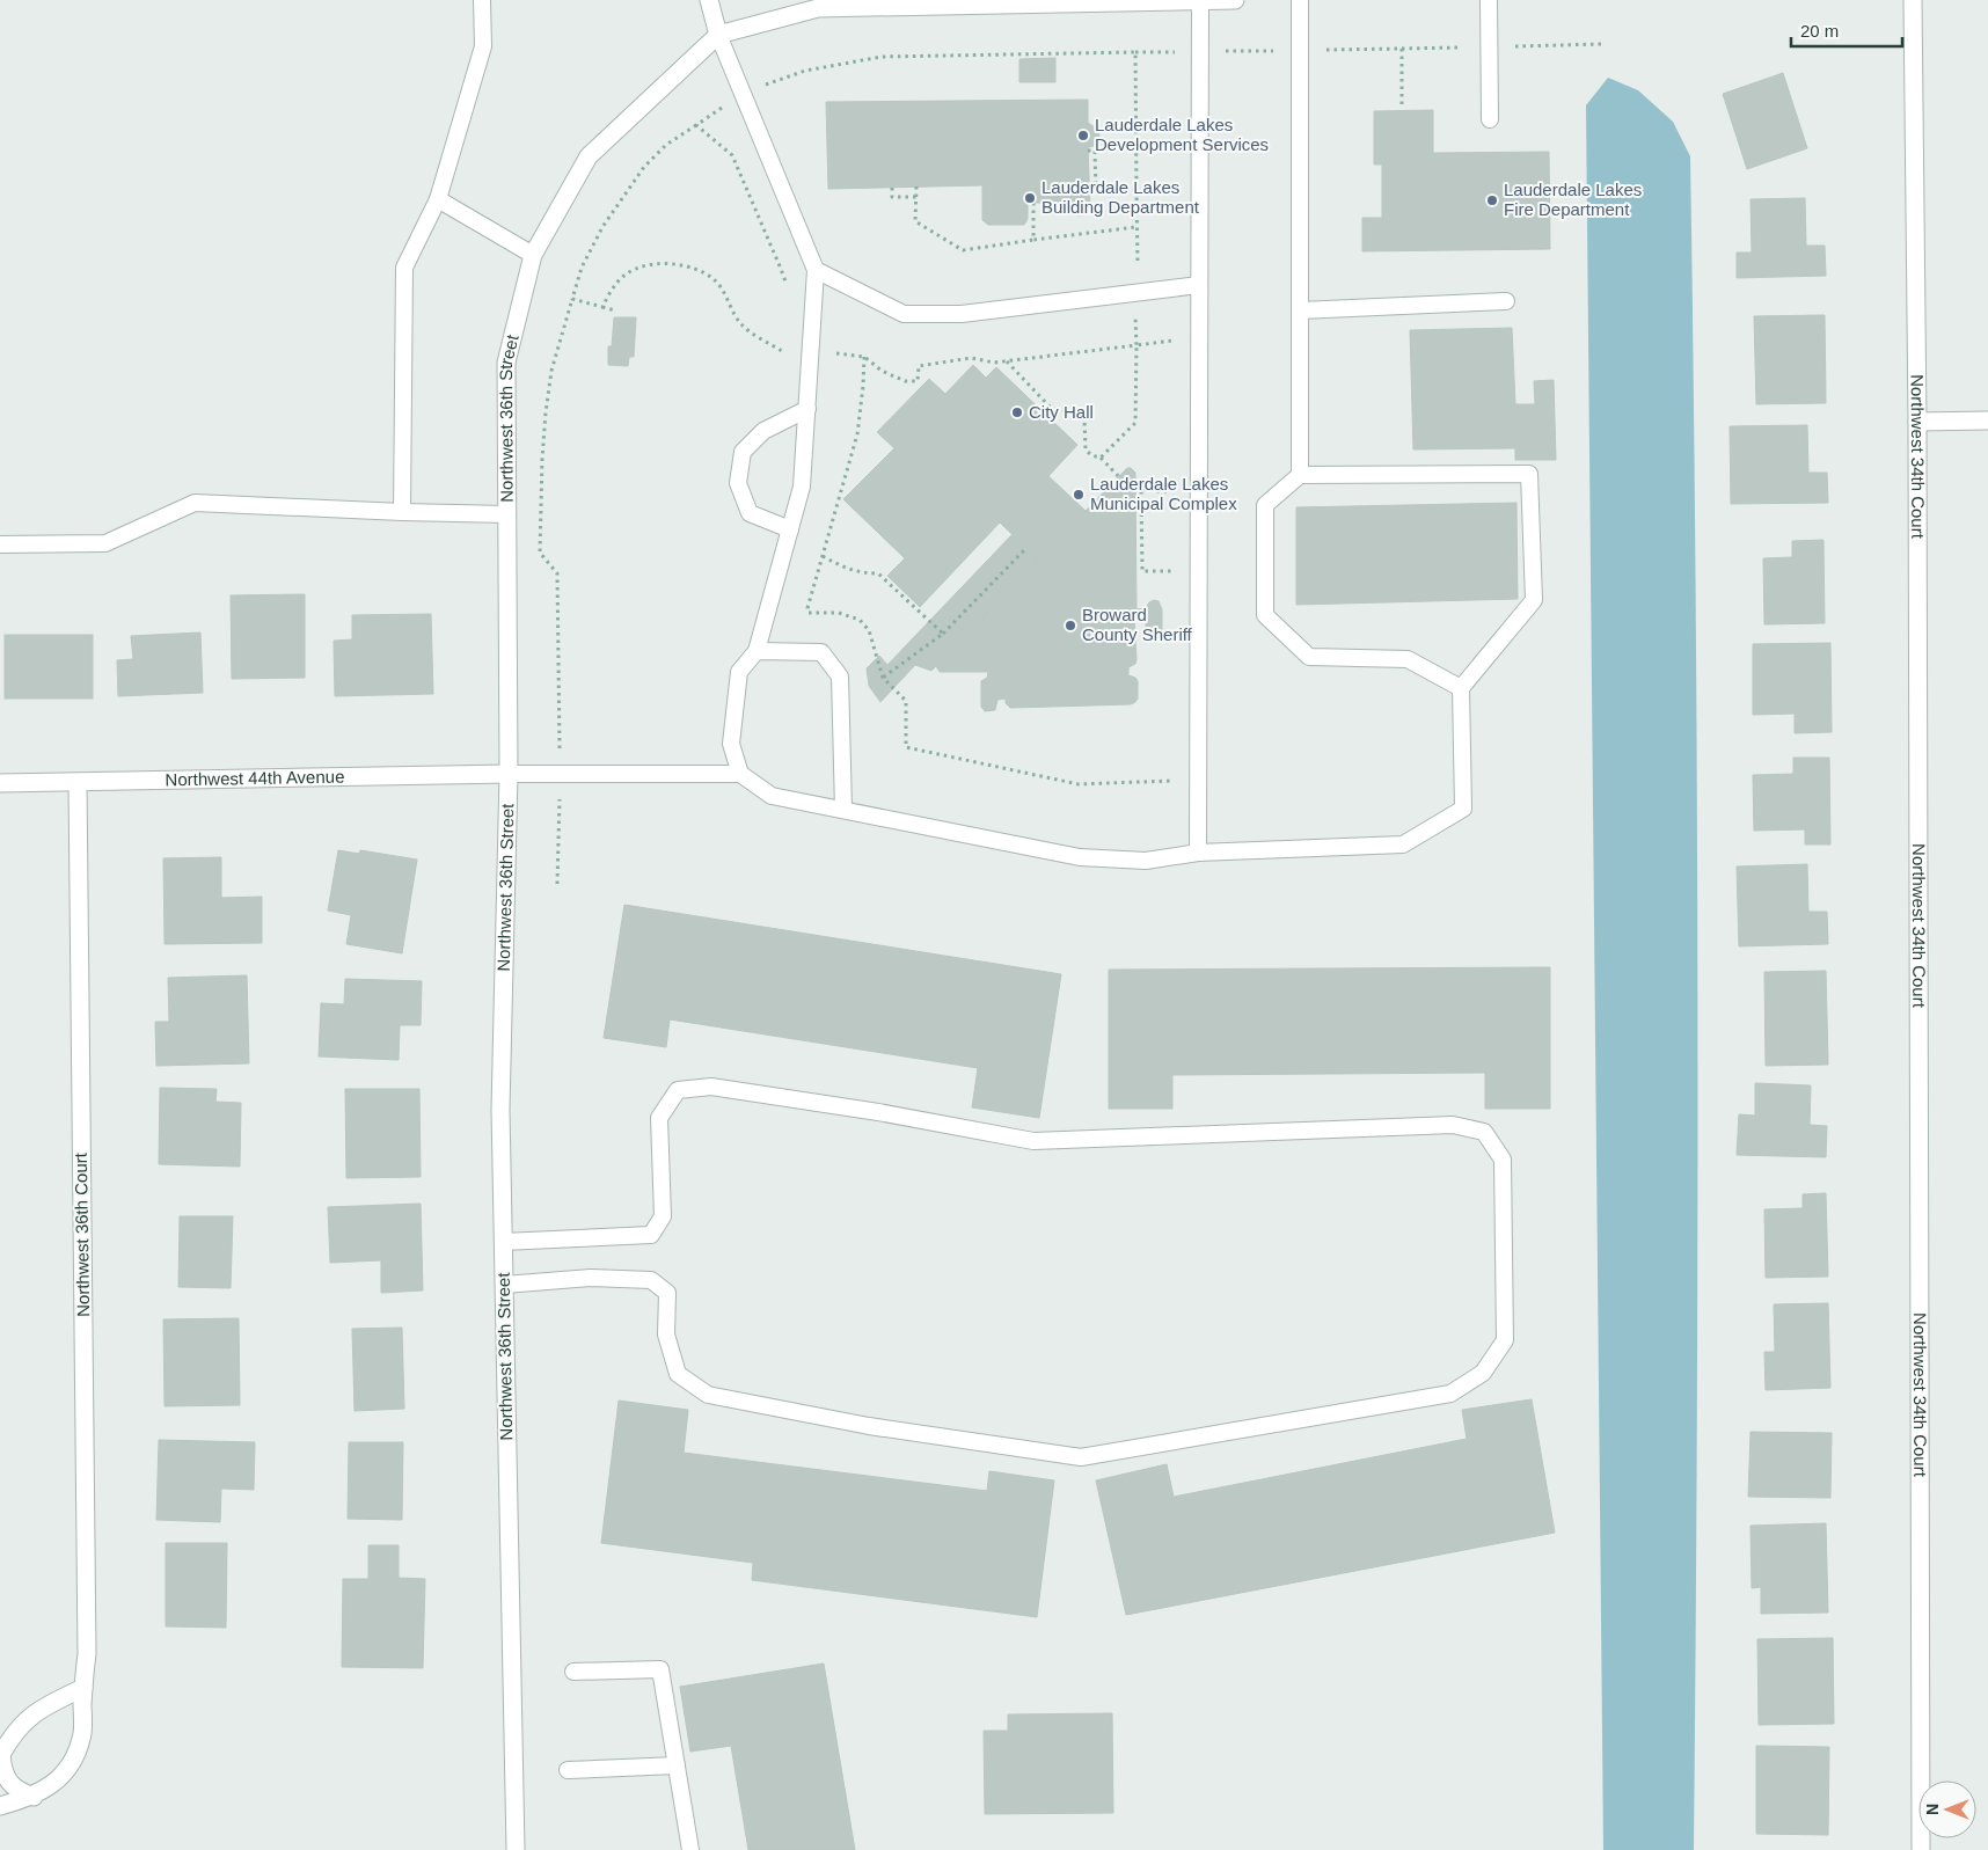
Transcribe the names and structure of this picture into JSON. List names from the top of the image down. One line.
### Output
{"streets":{"street":["Northwest 36th Street","Northwest 34th Court","Northwest 44th Avenue","Northwest 36th Court"]},"crossings":[["Northwest 36th Street","Northwest 44th Avenue"],["Northwest 44th Avenue","Northwest 36th Court"]],"places":["Lauderdale Lakes Development Services","Lauderdale Lakes Building Department","Lauderdale Lakes Fire Department","City Hall","Lauderdale Lakes Municipal Complex","Broward County Sheriff"],"scale_bar":"20 m","north":"left"}
